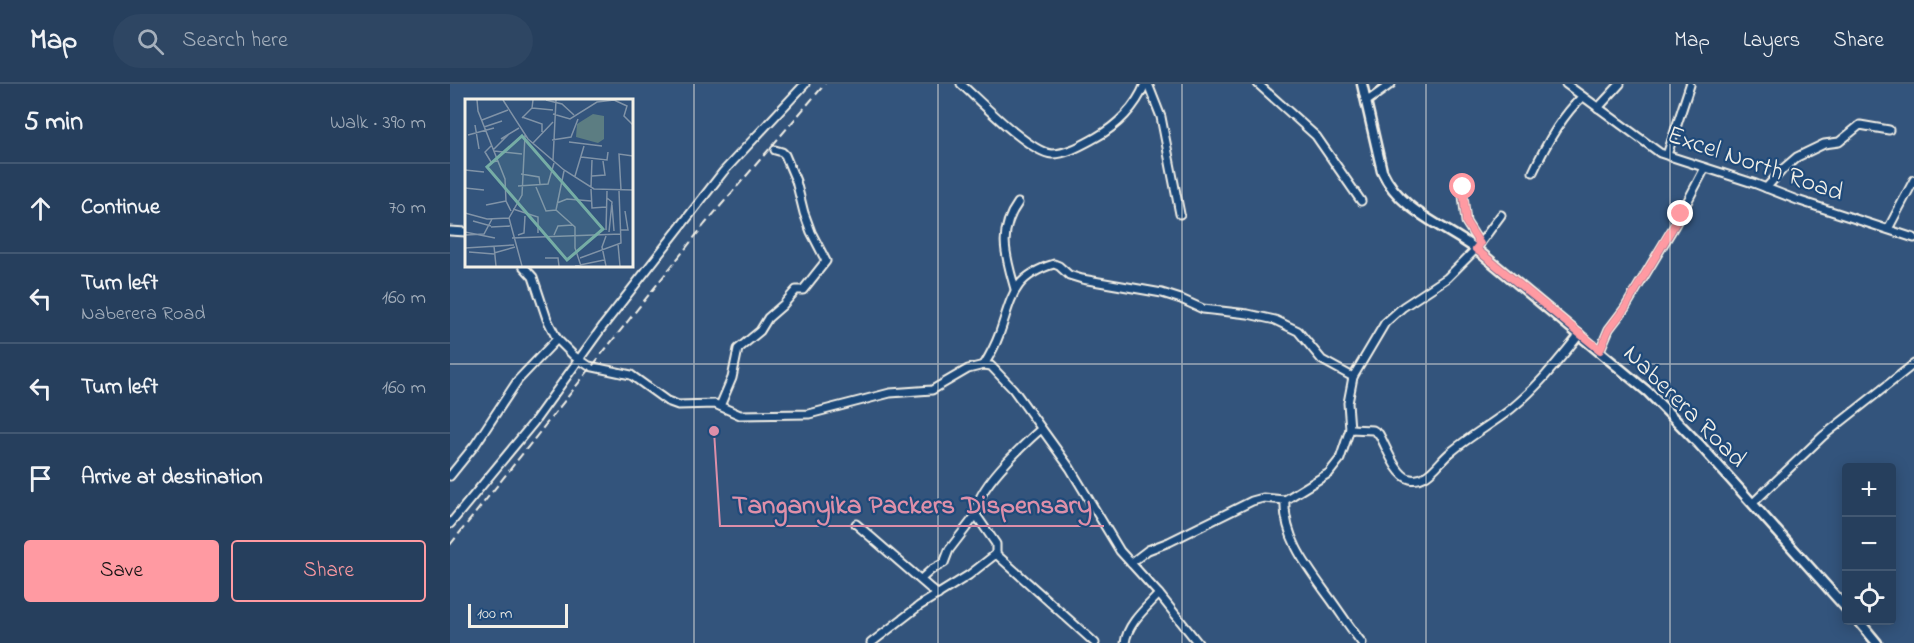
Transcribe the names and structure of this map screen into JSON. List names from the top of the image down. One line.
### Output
{"streets":{"street":["Excel North Road","Naberera Road"]},"places":["Tanganyika Packers Dispensary"],"scale_bar":"100 m","page":{"header":"Map","search":"Search here","nav":["Map","Layers","Share"],"heading":["5 min","Walk · 390 m"],"list":[["Continue","70 m"],["Turn left","Naberera Road","160 m"],["Turn left","160 m"],"Arrive at destination"],"map_buttons":["+","−"],"buttons":["Save","Share"],"scale":"100 m"}}
